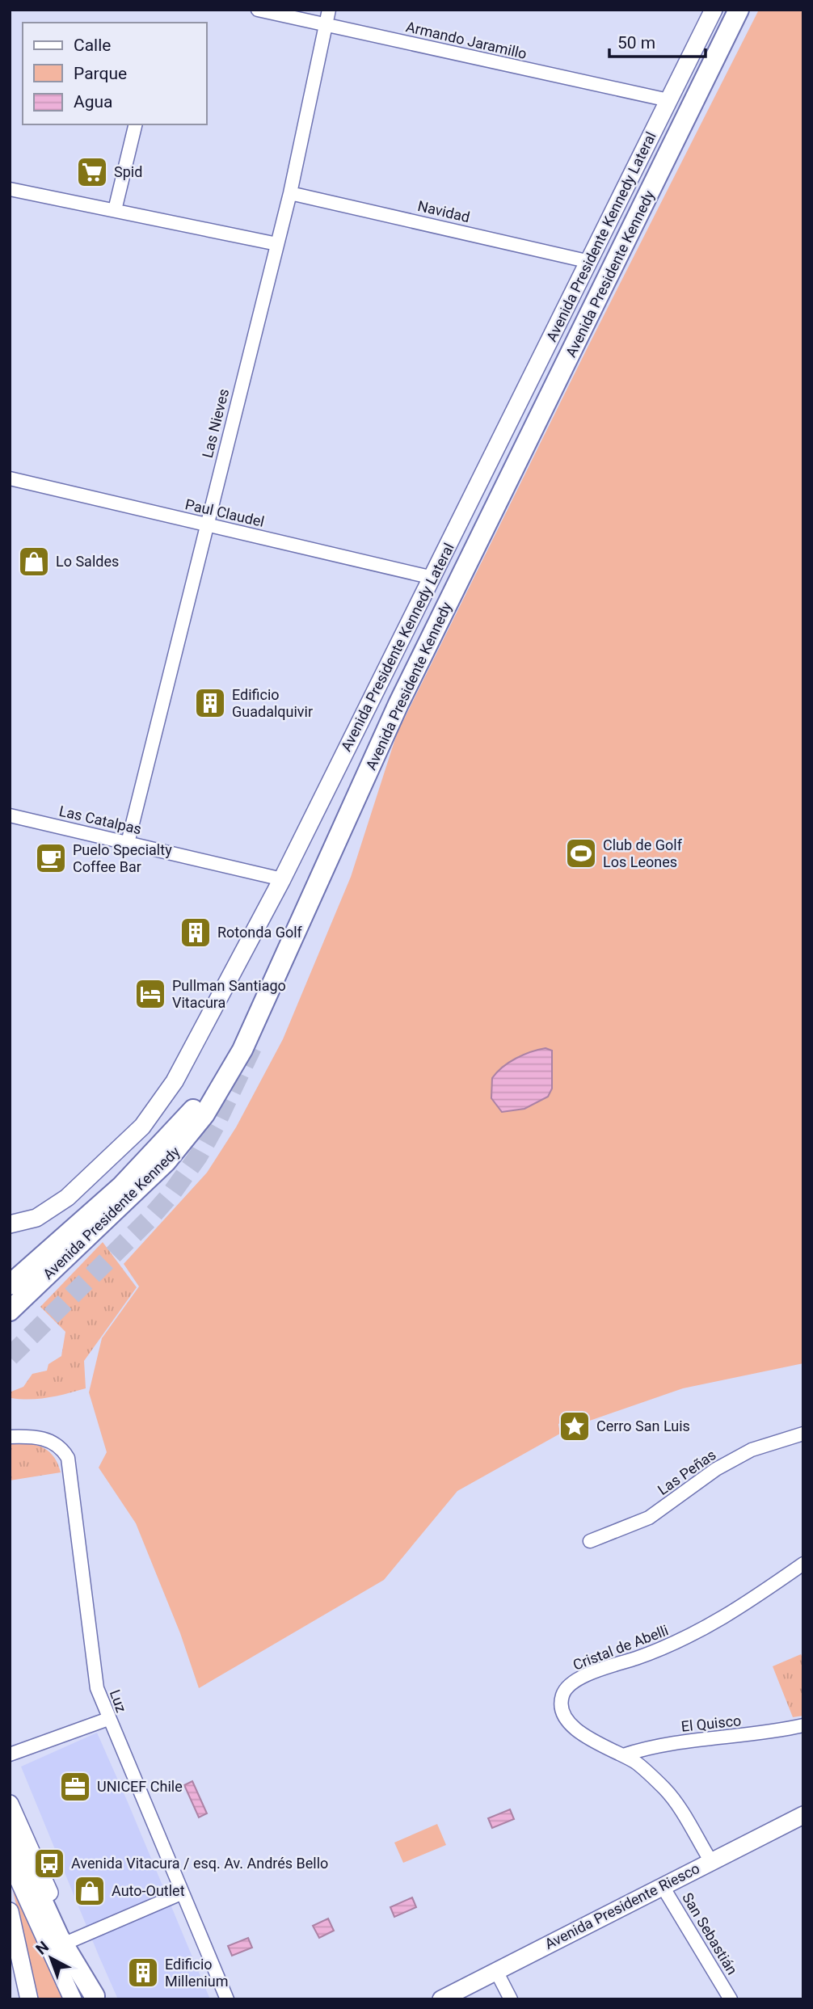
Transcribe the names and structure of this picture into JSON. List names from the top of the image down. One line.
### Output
{"streets":{"highway":["Avenida Presidente Kennedy"],"main road":["Avenida Presidente Kennedy Lateral","Avenida Presidente Riesco"],"street":["Armando Jaramillo","Navidad","Las Nieves","Paul Claudel","Las Catalpas","Las Peñas","Cristal de Abelli","Luz","El Quisco","San Sebastián"]},"crossings":[["Armando Jaramillo","Avenida Presidente Kennedy Lateral"],["Armando Jaramillo","Las Nieves"],["Navidad","Avenida Presidente Kennedy Lateral"],["Navidad","Las Nieves"],["Avenida Presidente Kennedy Lateral","Paul Claudel"],["Avenida Presidente Kennedy Lateral","Las Catalpas"],["Las Nieves","Paul Claudel"],["Las Nieves","Las Catalpas"],["Cristal de Abelli","El Quisco"],["Cristal de Abelli","Avenida Presidente Riesco"],["Avenida Presidente Riesco","San Sebastián"]],"places":{"supermarket":["Spid"],"shop":["Lo Saldes","Auto-Outlet"],"building":["Edificio Guadalquivir","Rotonda Golf","Edificio Millenium"],"sports":["Club de Golf Los Leones"],"cafe":["Puelo Specialty Coffee Bar"],"hotel":["Pullman Santiago Vitacura"],"place":["Cerro San Luis"],"office":["UNICEF Chile"],"bus stop":["Avenida Vitacura / esq. Av. Andrés Bello"]},"legend":["Calle","Parque","Agua"],"scale_bar":"50 m","north":"top left"}
